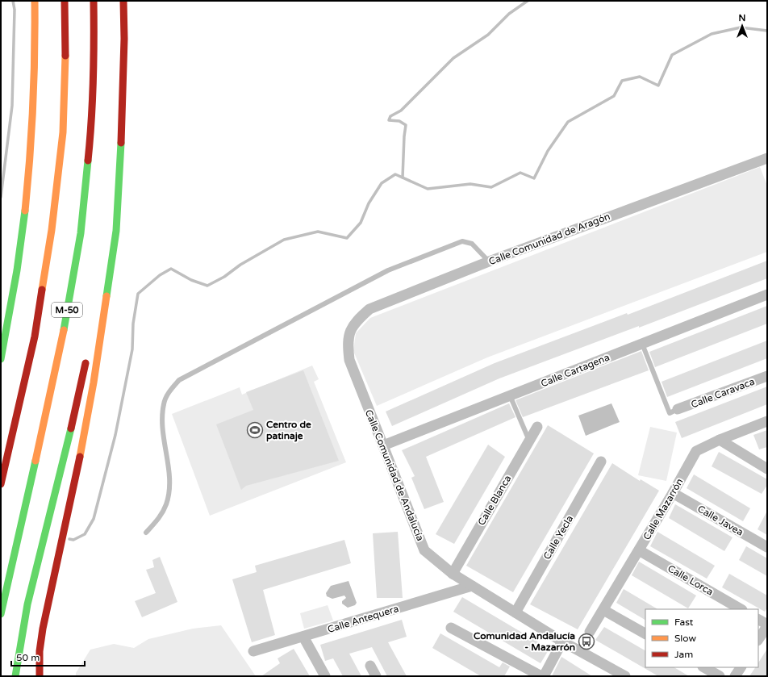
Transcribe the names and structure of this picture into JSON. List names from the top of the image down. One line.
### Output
{"streets":{"highway":["M-50"],"street":["Calle Comunidad de Aragón","Calle Cartagena","Calle Caravaca","Calle Comunidad de Andalucía","Calle Blanca","Calle Mazarrón","Calle Javea","Calle Yecla","Calle Lorca","Calle Antequera"]},"crossings":[["Calle Comunidad de Aragón","Calle Comunidad de Andalucía"],["Calle Cartagena","Calle Comunidad de Andalucía"],["Calle Comunidad de Andalucía","Calle Blanca"],["Calle Comunidad de Andalucía","Calle Yecla"],["Calle Comunidad de Andalucía","Calle Antequera"],["Calle Mazarrón","Calle Javea"],["Calle Mazarrón","Calle Lorca"]],"places":{"sports":["Centro de patinaje"],"bus stop":["Comunidad Andalucía - Mazarrón"]},"legend":["Fast","Slow","Jam"],"scale_bar":"50 m","north":"top"}
